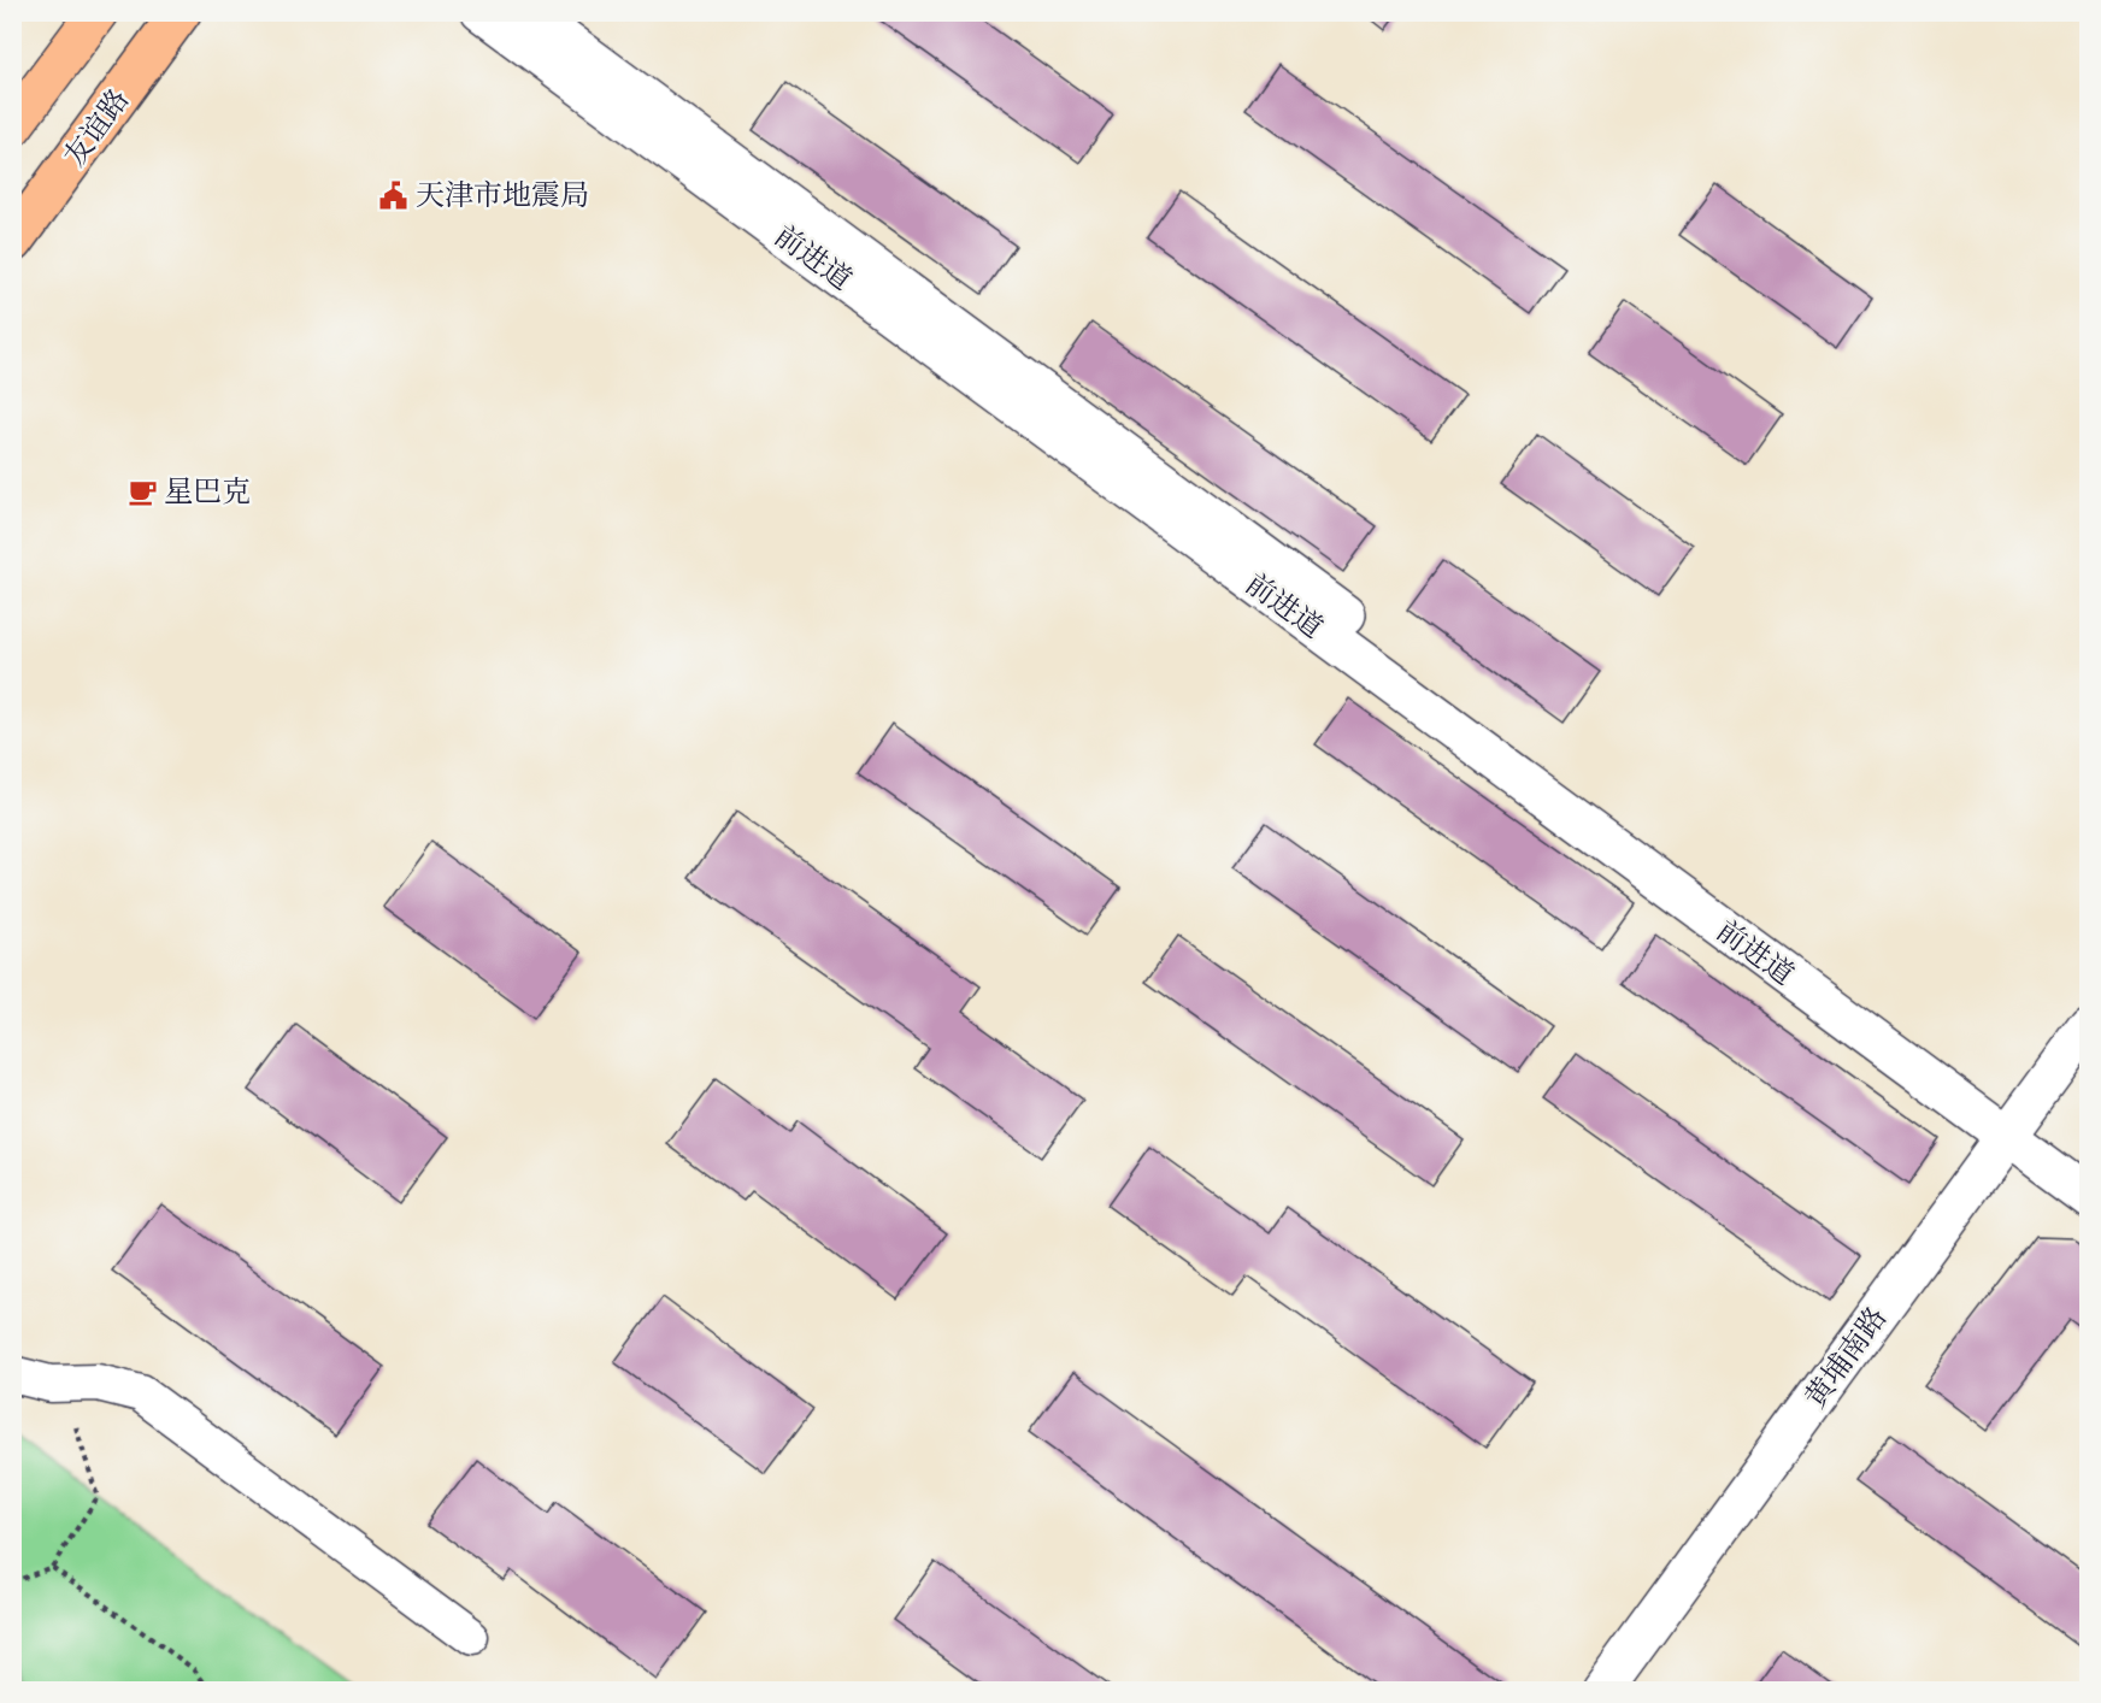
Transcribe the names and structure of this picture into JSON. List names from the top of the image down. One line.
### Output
{"streets":{"main road":["友谊路"],"street":["前进道","黄埔南路"]},"crossings":[["前进道","黄埔南路"]],"places":{"public building":["天津市地震局"],"cafe":["星巴克"]}}
